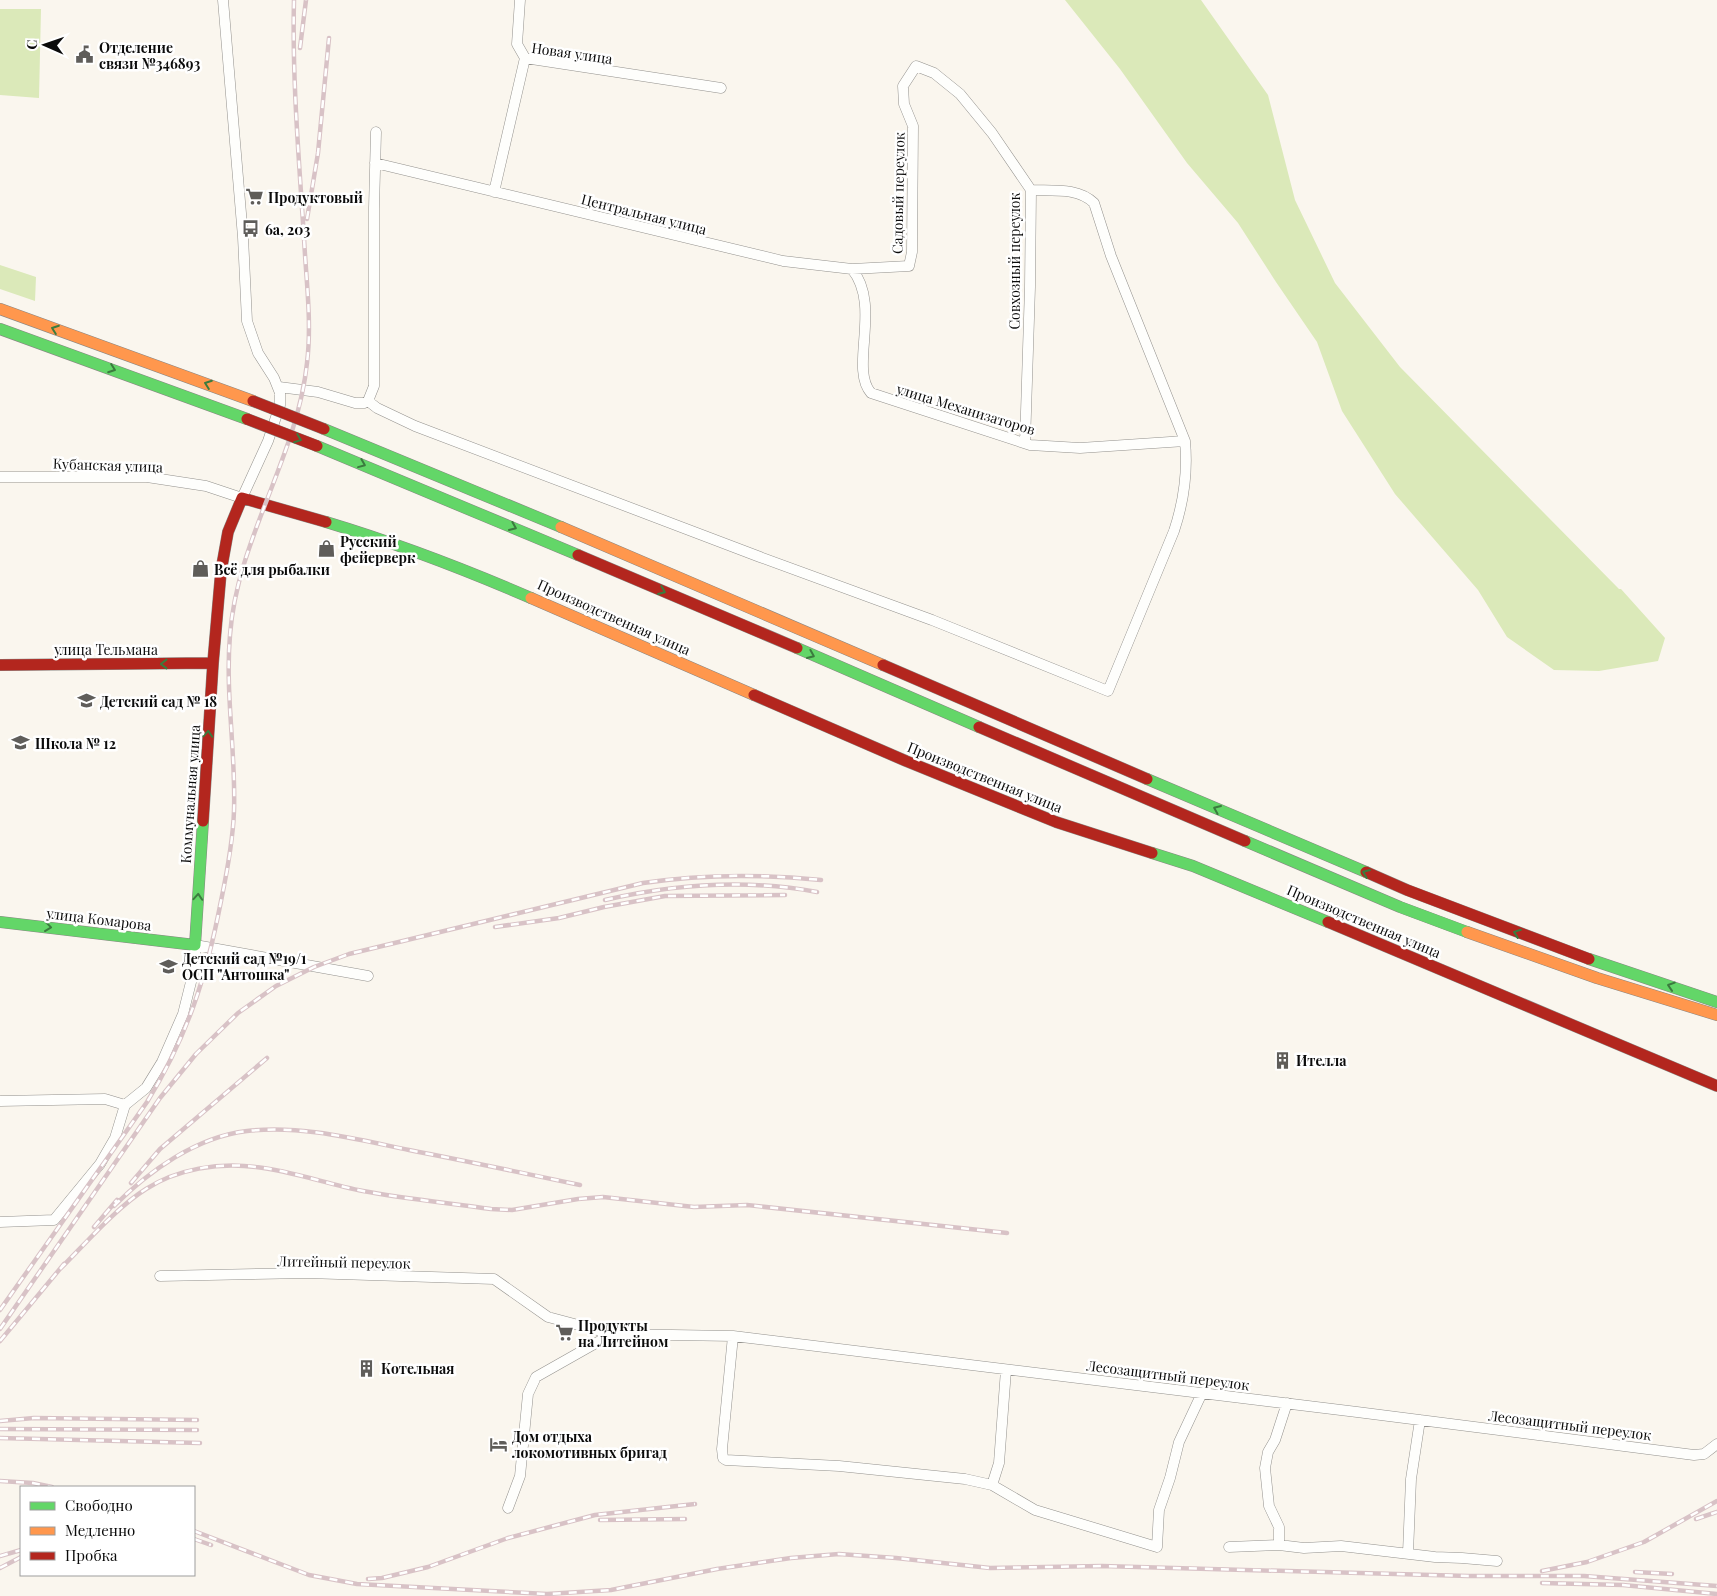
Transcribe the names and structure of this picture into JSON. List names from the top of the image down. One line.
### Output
{"streets":{"main road":["Производственная улица","улица Тельмана","Коммунальная улица","улица Комарова"],"street":["Новая улица","Садовый переулок","Центральная улица","Совхозный переулок","улица Механизаторов","Кубанская улица","Литейный переулок","Лесозащитный переулок"]},"crossings":[["Новая улица","Центральная улица"],["Садовый переулок","Центральная улица"],["Садовый переулок","Совхозный переулок"],["Центральная улица","улица Механизаторов"],["Совхозный переулок","улица Механизаторов"],["Кубанская улица","Производственная улица"],["Кубанская улица","Коммунальная улица"],["Производственная улица","Коммунальная улица"],["улица Тельмана","Коммунальная улица"],["Коммунальная улица","улица Комарова"],["Литейный переулок","Лесозащитный переулок"]],"one_way":["улица Тельмана","Коммунальная улица","улица Комарова"],"places":{"public building":["Отделение связи №346893"],"supermarket":["Продуктовый","Продукты на Литейном"],"bus stop":["6a, 203"],"shop":["Русский фейерверк","Всё для рыбалки"],"school or university":["Детский сад № 18","Школа № 12","Детский сад №19/1 ОСП \"Антошка\""],"building":["Ителла","Котельная"],"hotel":["Дом отдыха локомотивных бригад"]},"legend":["Свободно","Медленно","Пробка"],"north":"left"}
